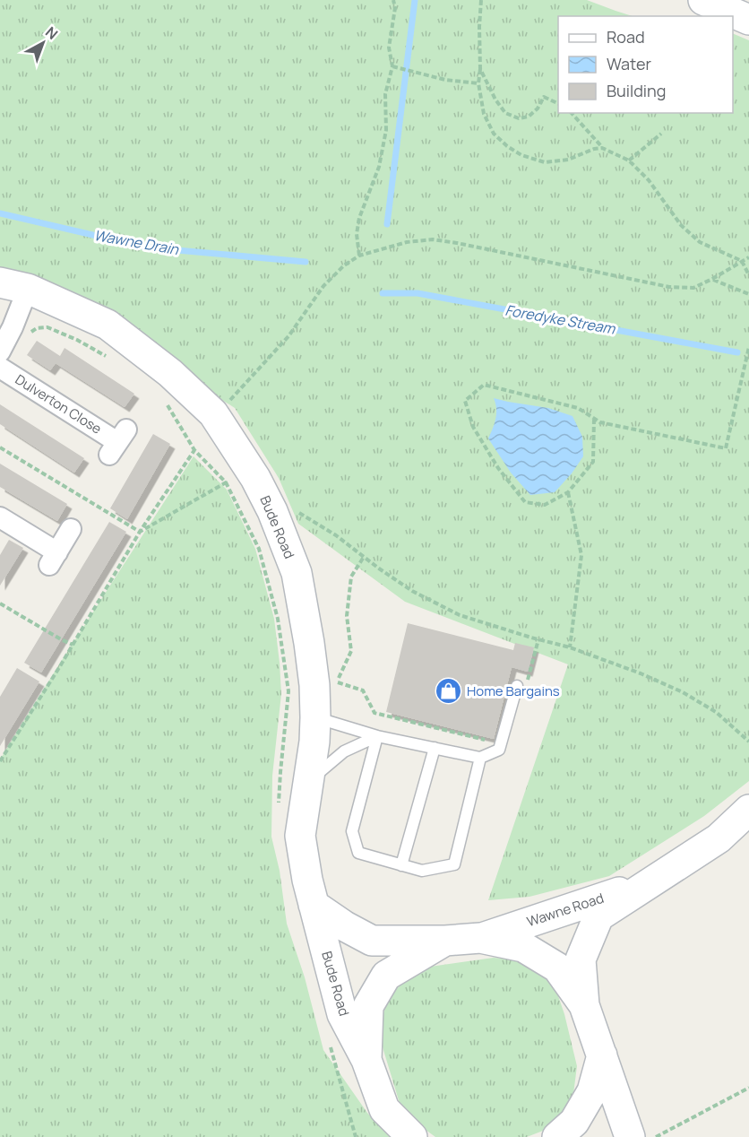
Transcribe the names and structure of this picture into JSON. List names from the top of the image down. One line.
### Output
{"streets":{"street":["Dulverton Close","Bude Road","Wawne Road"]},"water":["Wawne Drain","Foredyke Stream"],"places":{"shop":["Home Bargains"]},"legend":["Road","Water","Building"],"north":"top right"}
